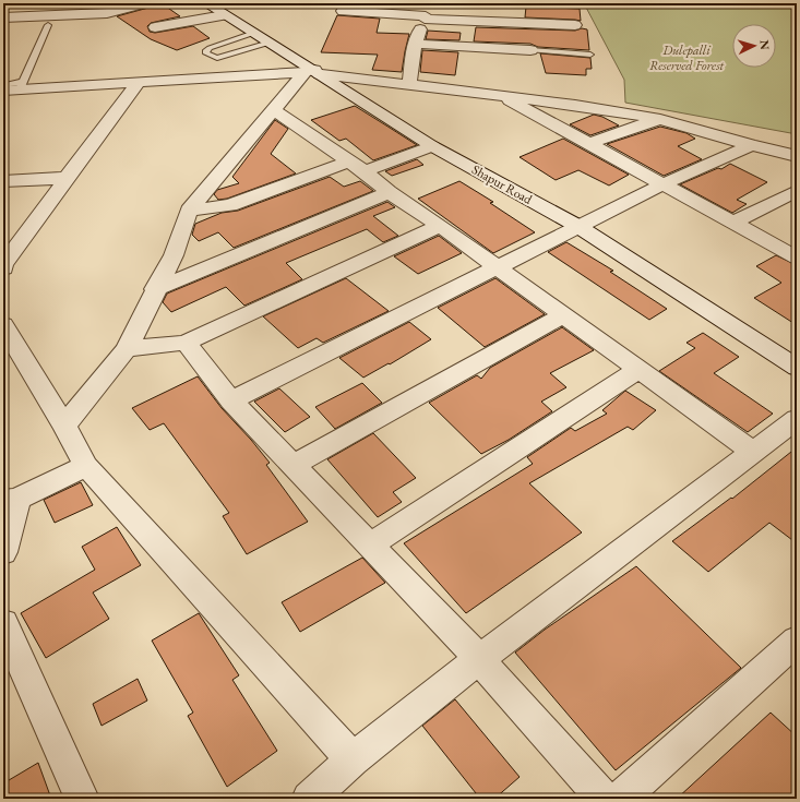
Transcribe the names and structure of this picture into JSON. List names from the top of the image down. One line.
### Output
{"streets":{"street":["Shapur Road"]},"parks":["Dulepalli Reserved Forest"],"north":"right"}
